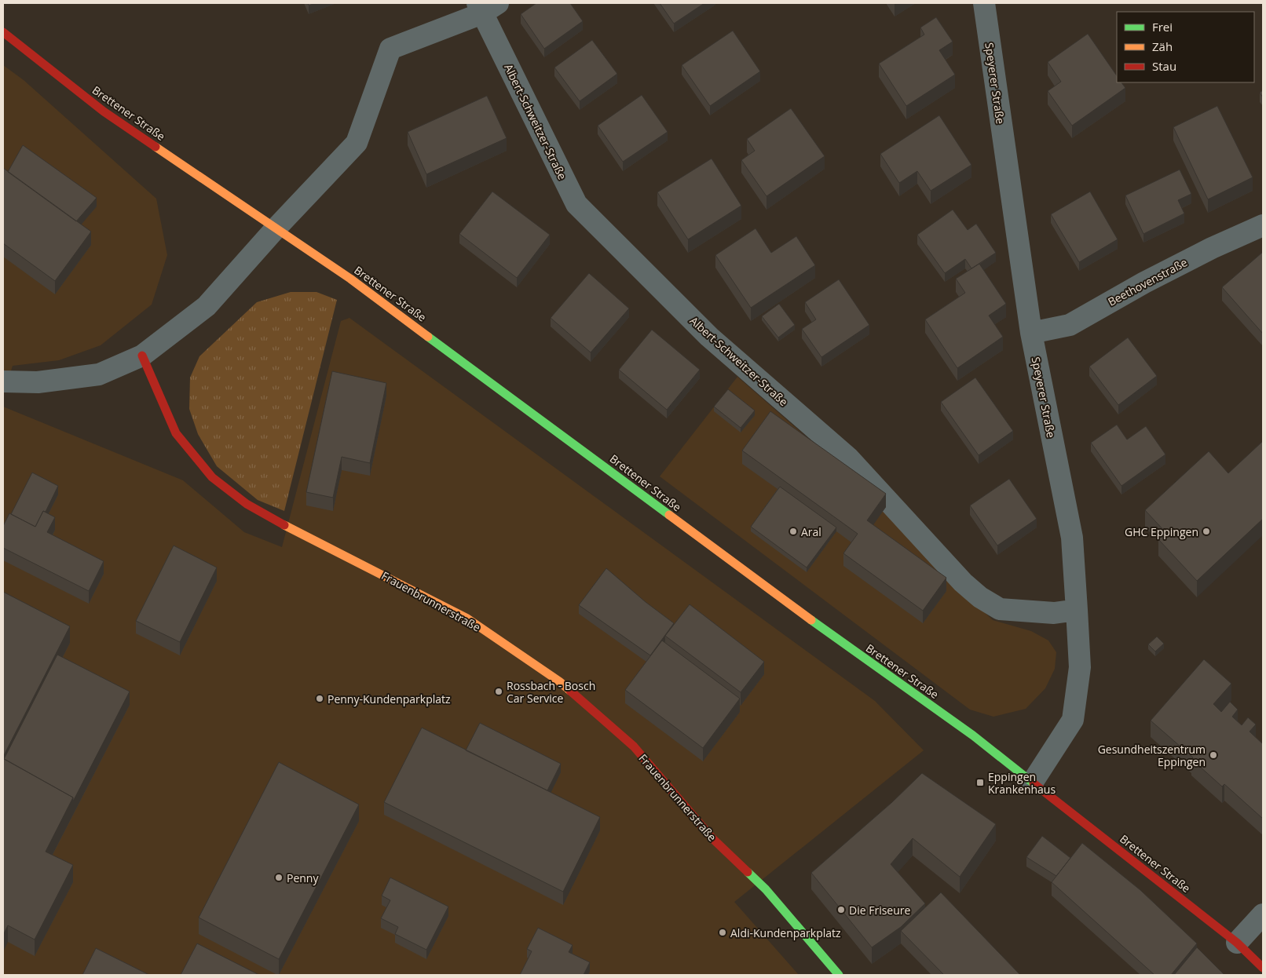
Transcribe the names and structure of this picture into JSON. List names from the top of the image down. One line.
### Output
{"streets":{"street":["Speyerer Straße","Brettener Straße","Albert-Schweitzer-Straße","Beethovenstraße","Frauenbrunnerstraße"]},"crossings":[["Speyerer Straße","Brettener Straße"],["Speyerer Straße","Albert-Schweitzer-Straße"],["Speyerer Straße","Beethovenstraße"],["Brettener Straße","Albert-Schweitzer-Straße"]],"places":{"other":["Aral","GHC Eppingen","Rossbach - Bosch Car Service","Penny-Kundenparkplatz","Gesundheitszentrum Eppingen","Penny","Die Friseure","Aldi-Kundenparkplatz"],"transit":["Eppingen Krankenhaus"]},"legend":["Frei","Zäh","Stau"]}
